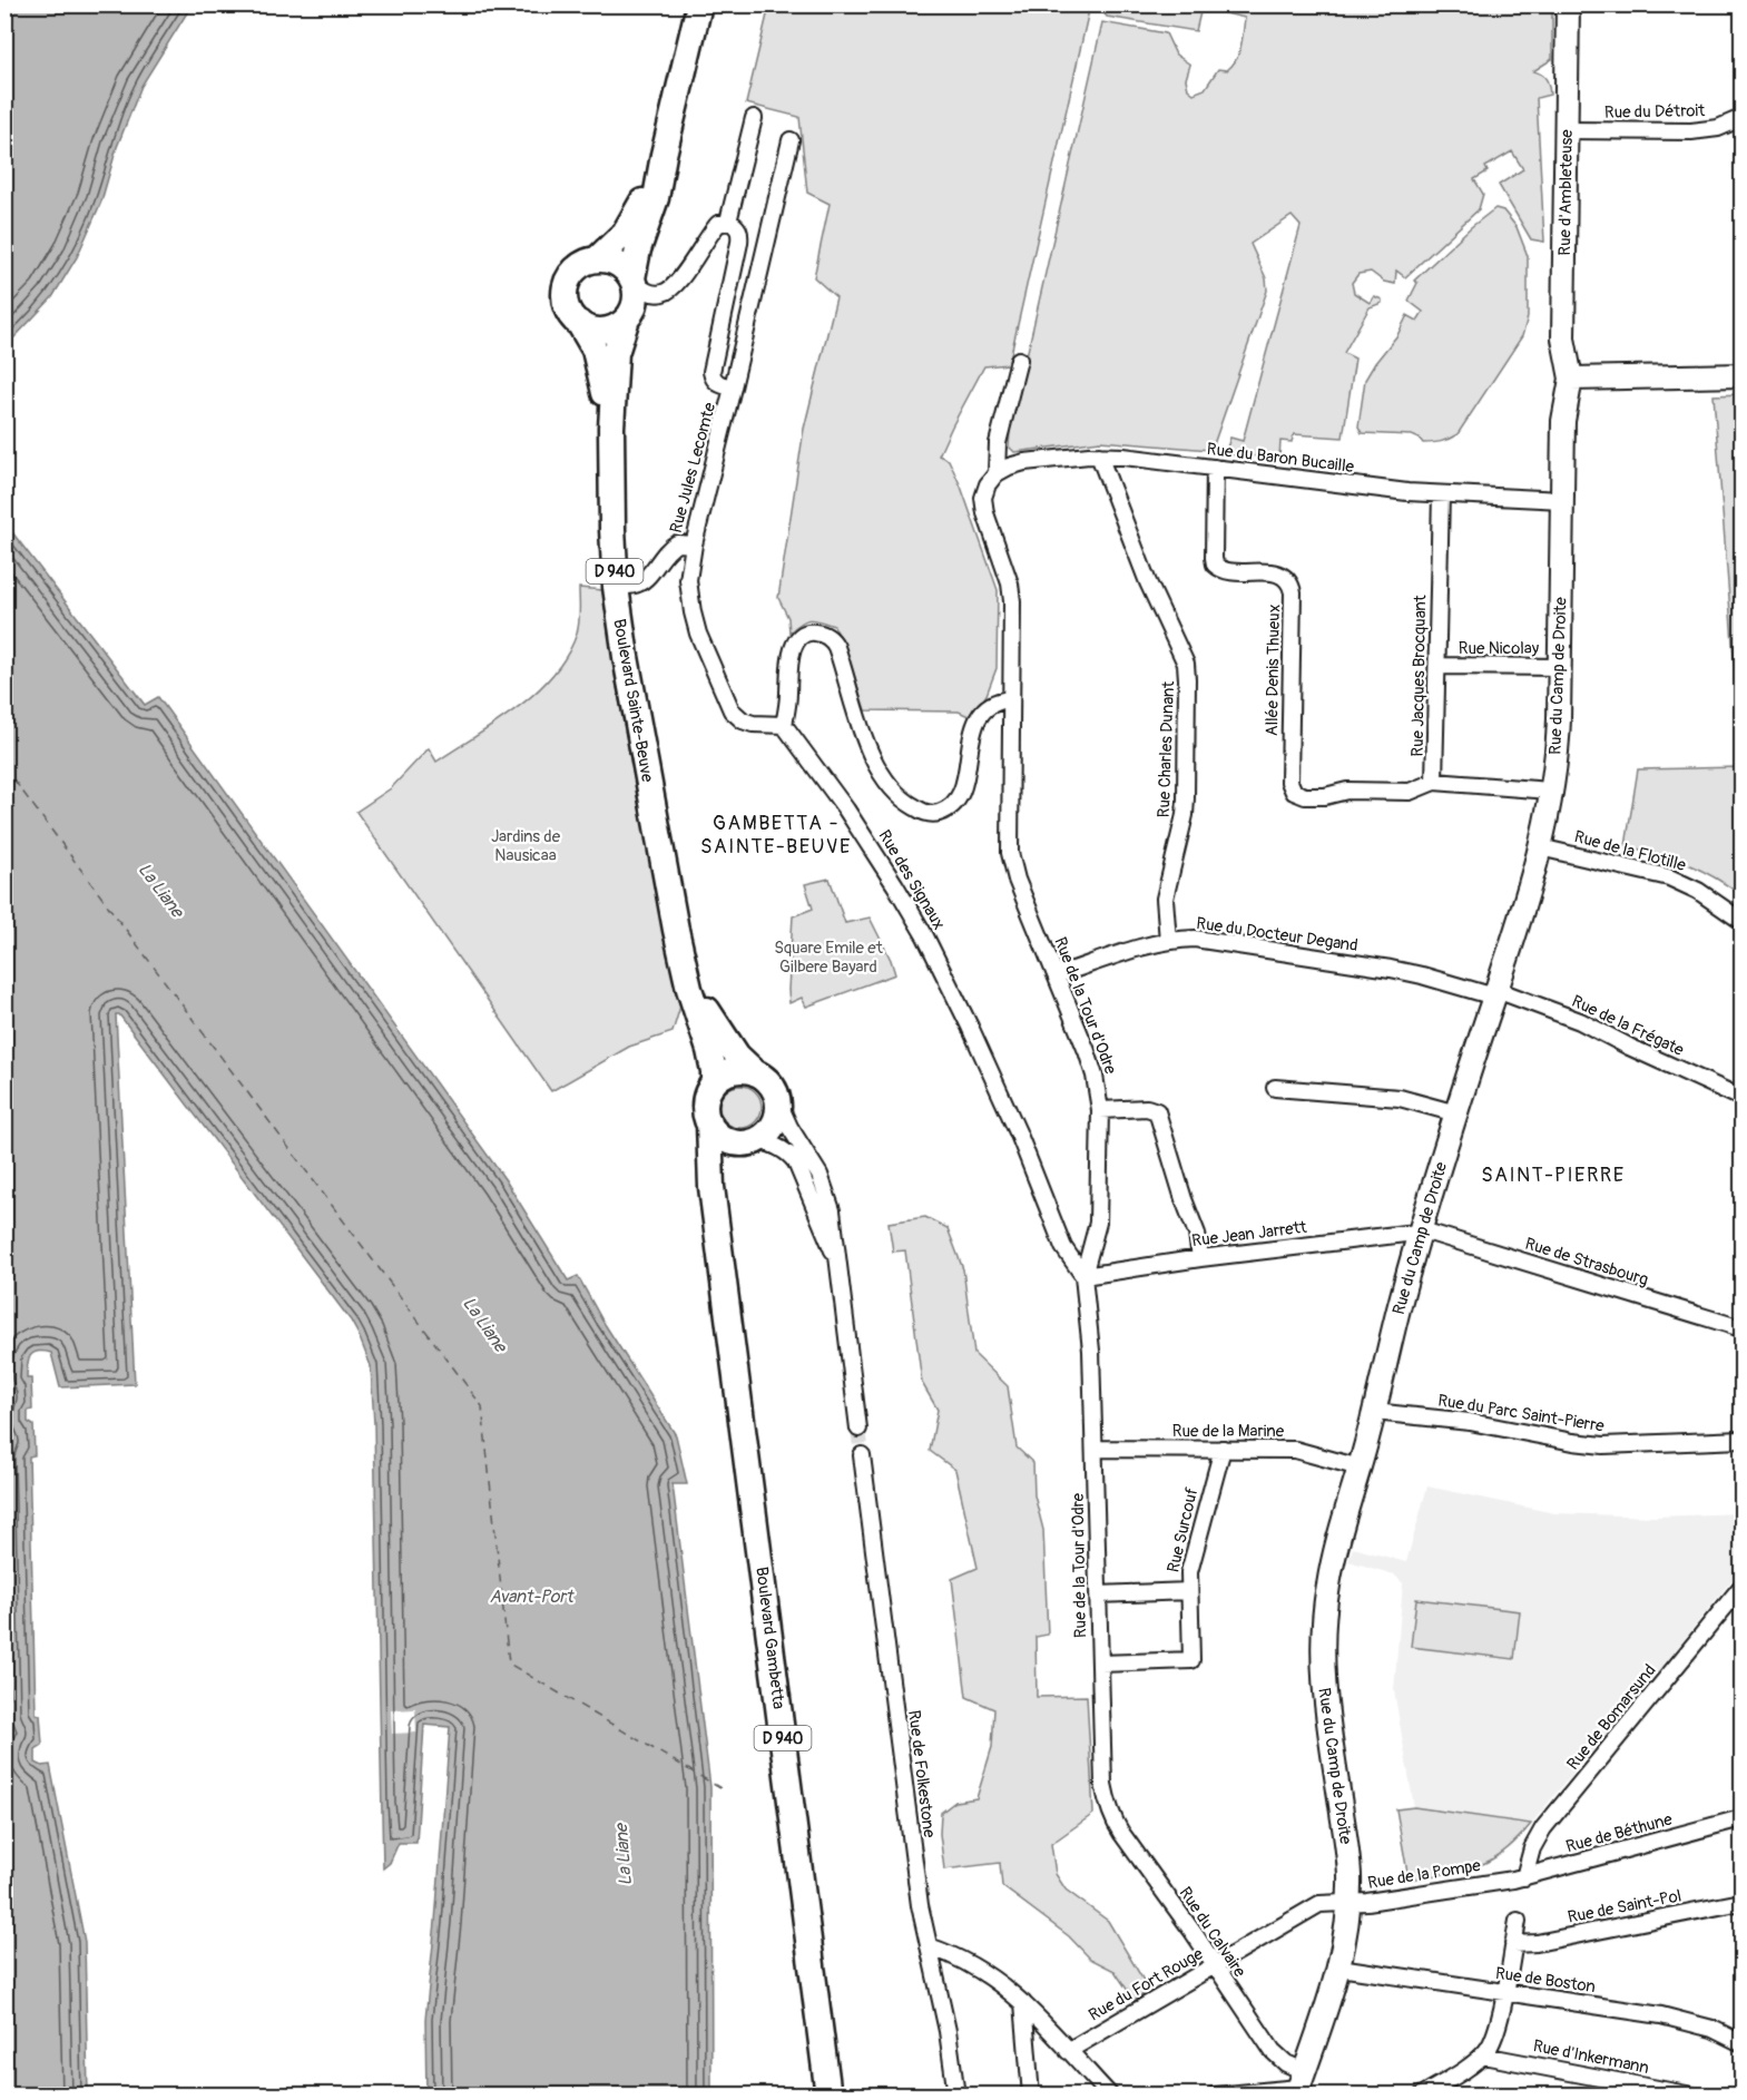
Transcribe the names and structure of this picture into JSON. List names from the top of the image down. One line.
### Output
{"streets":{"main road":["D 940","Boulevard Sainte-Beuve","Boulevard Gambetta"],"street":["Rue du Détroit","Rue d'Ambleteuse","Rue du Baron Bucaille","Rue Jules Lecomte","Rue Nicolay","Allée Denis Thueux","Rue Jacques Brocquant","Rue du Camp de Droite","Rue Charles Dunant","Rue de la Flotille","Rue des Signaux","Rue du Docteur Degand","Rue de la Tour d'Odre","Rue de la Frégate","Rue Jean Jarrett","Rue de Strasbourg","Rue du Parc Saint-Pierre","Rue de la Marine","Rue Surcouf","Rue de Bomarsund","Rue de Folkestone","Rue de Béthune","Rue de la Pompe","Rue de Saint-Pol","Rue du Calvaire","Rue de Boston","Rue du Fort Rouge","Rue d'Inkermann"]},"crossings":[["Rue du Détroit","Rue d'Ambleteuse"],["Rue d'Ambleteuse","Rue du Camp de Droite"],["Rue du Baron Bucaille","Allée Denis Thueux"],["Rue du Baron Bucaille","Rue Jacques Brocquant"],["Rue du Baron Bucaille","Rue du Camp de Droite"],["Rue du Baron Bucaille","Rue Charles Dunant"],["Rue du Baron Bucaille","Rue de la Tour d'Odre"],["Rue Jules Lecomte","Boulevard Sainte-Beuve"],["Rue Nicolay","Rue Jacques Brocquant"],["Rue Nicolay","Rue du Camp de Droite"],["Allée Denis Thueux","Rue Jacques Brocquant"],["Rue du Camp de Droite","Rue de la Flotille"],["Rue du Camp de Droite","Rue du Docteur Degand"],["Rue du Camp de Droite","Rue de la Frégate"],["Rue du Camp de Droite","Rue Jean Jarrett"],["Rue du Camp de Droite","Rue de Strasbourg"],["Rue du Camp de Droite","Rue du Parc Saint-Pierre"],["Rue du Camp de Droite","Rue de la Marine"],["Rue du Camp de Droite","Rue de la Pompe"],["Rue du Camp de Droite","Rue du Calvaire"],["Rue du Camp de Droite","Rue de Boston"],["Rue du Camp de Droite","Rue du Fort Rouge"],["Boulevard Sainte-Beuve","Boulevard Gambetta"],["Rue Charles Dunant","Rue du Docteur Degand"],["Rue des Signaux","Rue de la Tour d'Odre"],["Rue des Signaux","Rue Jean Jarrett"],["Rue du Docteur Degand","Rue de la Tour d'Odre"],["Rue du Docteur Degand","Rue de la Frégate"],["Rue de la Tour d'Odre","Rue Jean Jarrett"],["Rue de la Tour d'Odre","Rue de la Marine"],["Rue de la Tour d'Odre","Rue Surcouf"],["Rue de la Tour d'Odre","Rue du Calvaire"],["Rue Jean Jarrett","Rue de Strasbourg"],["Rue de la Marine","Rue Surcouf"],["Rue de Bomarsund","Rue de Béthune"],["Rue de Béthune","Rue de la Pompe"],["Rue de la Pompe","Rue du Fort Rouge"],["Rue du Calvaire","Rue du Fort Rouge"]],"districts":["GAMBETTA - SAINTE-BEUVE","SAINT-PIERRE"],"water":["La Liane","Avant-Port"],"parks":["Jardins de Nausicaa","Square Emile et Gilbere Bayard"]}
